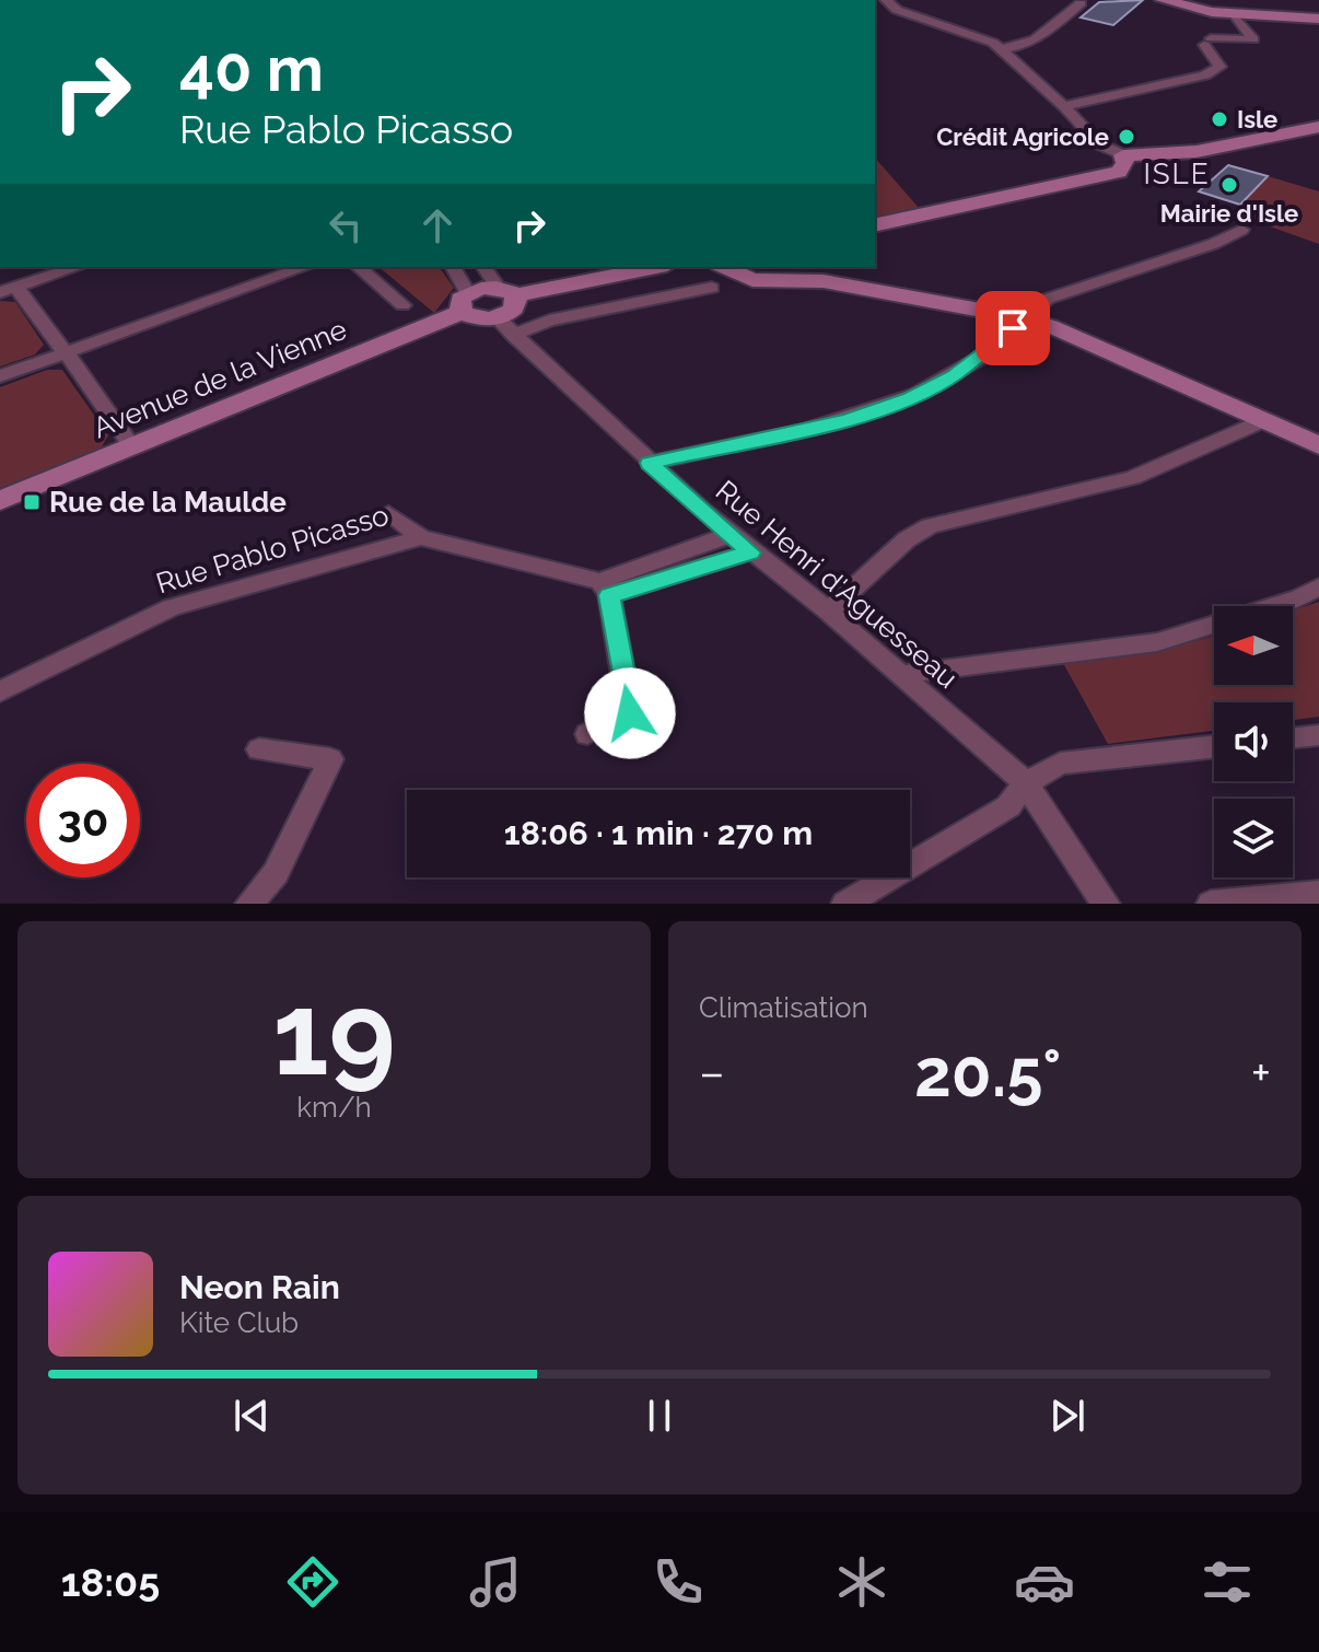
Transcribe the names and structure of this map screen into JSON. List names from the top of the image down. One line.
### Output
{"streets":{"street":["Avenue de la Vienne","Rue Pablo Picasso","Rue Henri d'Aguesseau"]},"districts":["ISLE"],"places":{"other":["Isle","Crédit Agricole","Mairie d'Isle"],"transit":["Rue de la Maulde"]},"north":"left","page":{"turn":["40 m","Rue Pablo Picasso"],"limit":"30","trip":"18:06 · 1 min · 270 m","tile":[["19","km/h"],"Climatisation"],"heat":["−","20.5°","+"],"song":["Neon Rain","Kite Club"],"tabs":"18:05"}}
